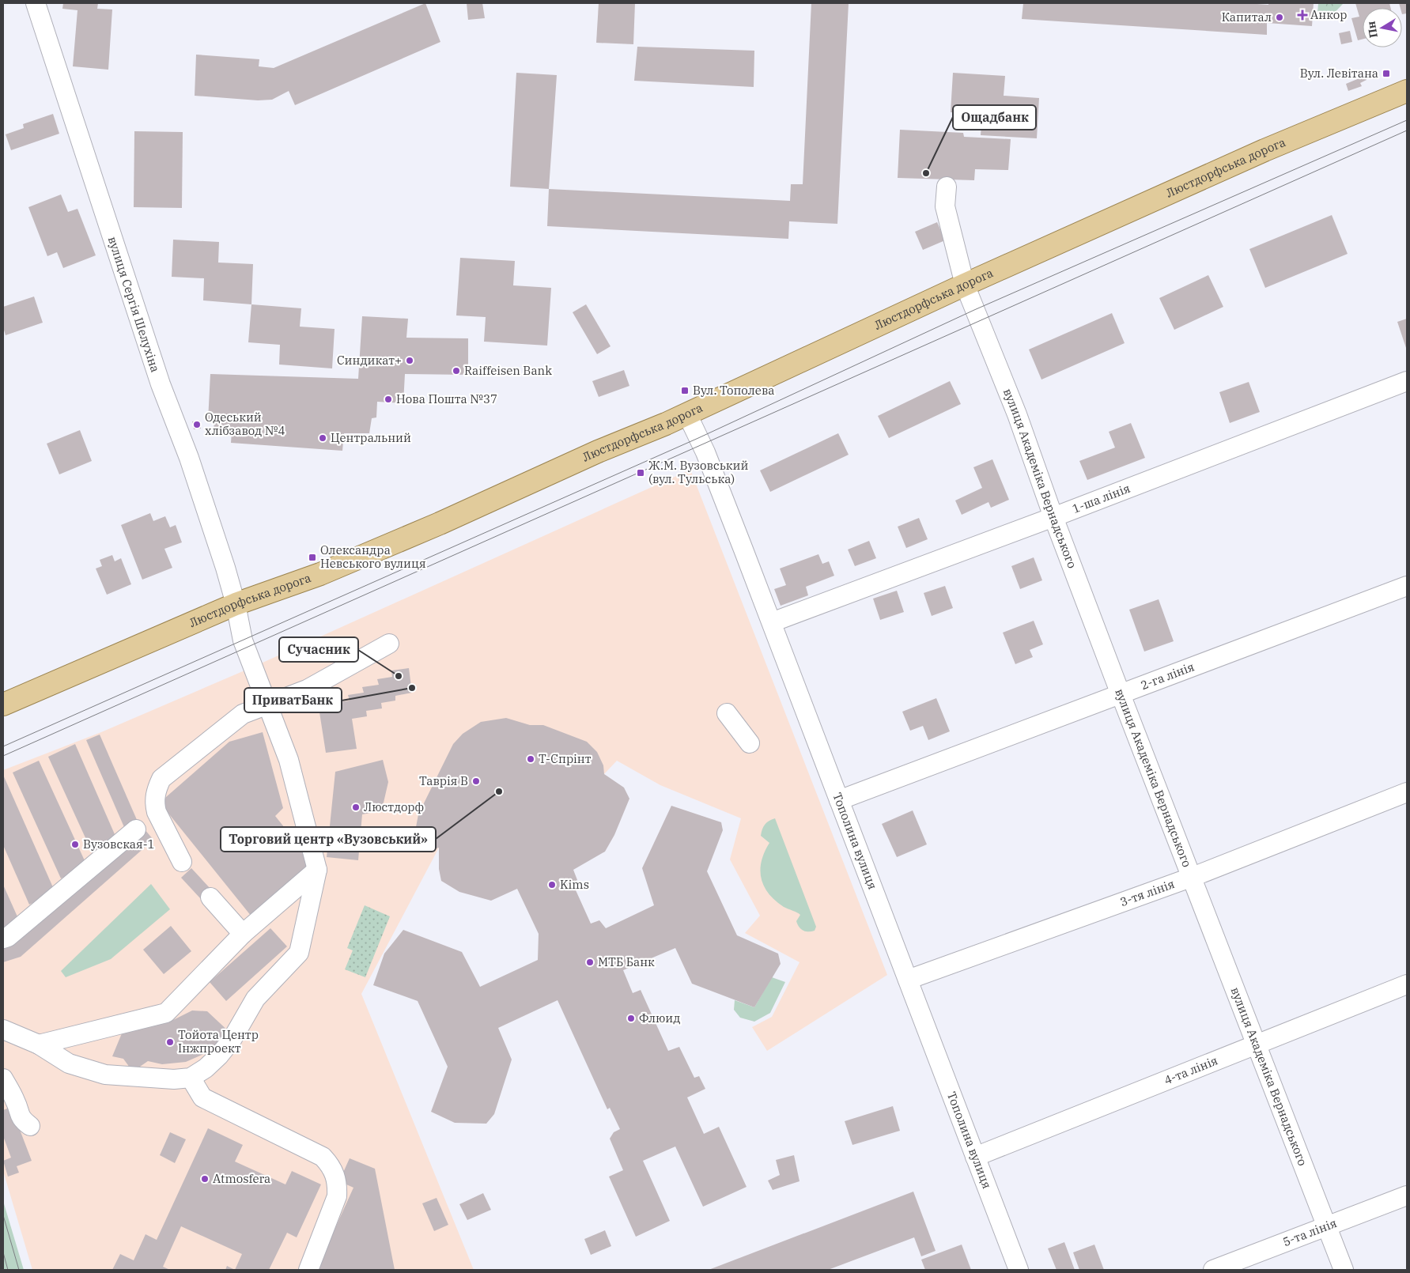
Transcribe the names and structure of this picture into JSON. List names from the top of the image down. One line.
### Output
{"streets":{"main road":["Люстдорфська дорога"],"street":["вулиця Сергія Шелухіна","вулиця Академіка Вернадського","1-ша лінія","2-га лінія","Тополина вулиця","3-тя лінія","4-та лінія","5-та лінія"]},"crossings":[["Люстдорфська дорога","вулиця Сергія Шелухіна"],["Люстдорфська дорога","вулиця Академіка Вернадського"],["Люстдорфська дорога","Тополина вулиця"],["вулиця Академіка Вернадського","1-ша лінія"],["вулиця Академіка Вернадського","2-га лінія"],["вулиця Академіка Вернадського","3-тя лінія"],["вулиця Академіка Вернадського","4-та лінія"],["вулиця Академіка Вернадського","5-та лінія"],["1-ша лінія","Тополина вулиця"],["2-га лінія","Тополина вулиця"],["Тополина вулиця","3-тя лінія"],["Тополина вулиця","4-та лінія"]],"places":{"health":["Анкор"],"other":["Капитал","Ощадбанк","Синдикат+","Raiffeisen Bank","Нова Пошта №37","Одеський хлібзавод №4","Центральний","Сучасник","ПриватБанк","Т-Спрінт","Таврія В","Торговий центр «Вузовський»","Люстдорф","Вузовская-1","Kims","МТБ Банк","Флюид","Тойота Центр Інжпроект","Atmosfera"],"transit":["Вул. Левітана","Вул. Тополева","Ж.М. Вузовський (вул. Тульська)","Олександра Невського вулиця"]},"north":"left"}
